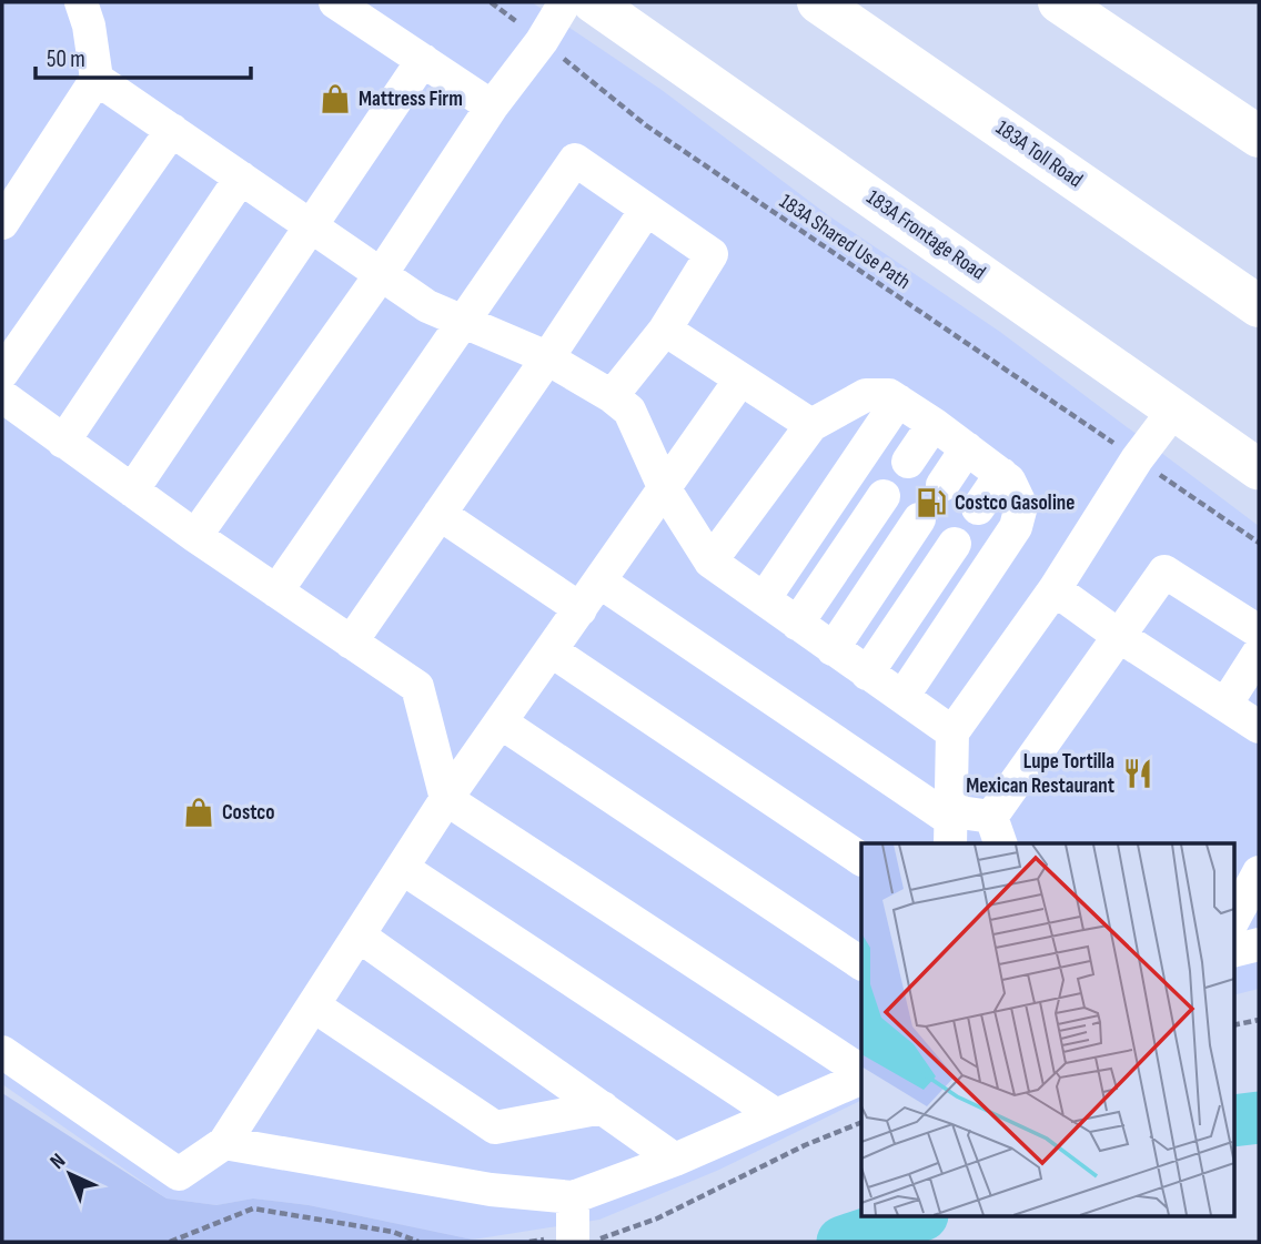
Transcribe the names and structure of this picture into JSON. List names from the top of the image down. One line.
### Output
{"streets":{"highway":["183A Toll Road"],"main road":["183A Frontage Road"],"path":["183A Shared Use Path"]},"places":{"shop":["Mattress Firm","Costco"],"fuel station":["Costco Gasoline"],"restaurant":["Lupe Tortilla Mexican Restaurant"]},"scale_bar":"50 m","north":"top left"}
